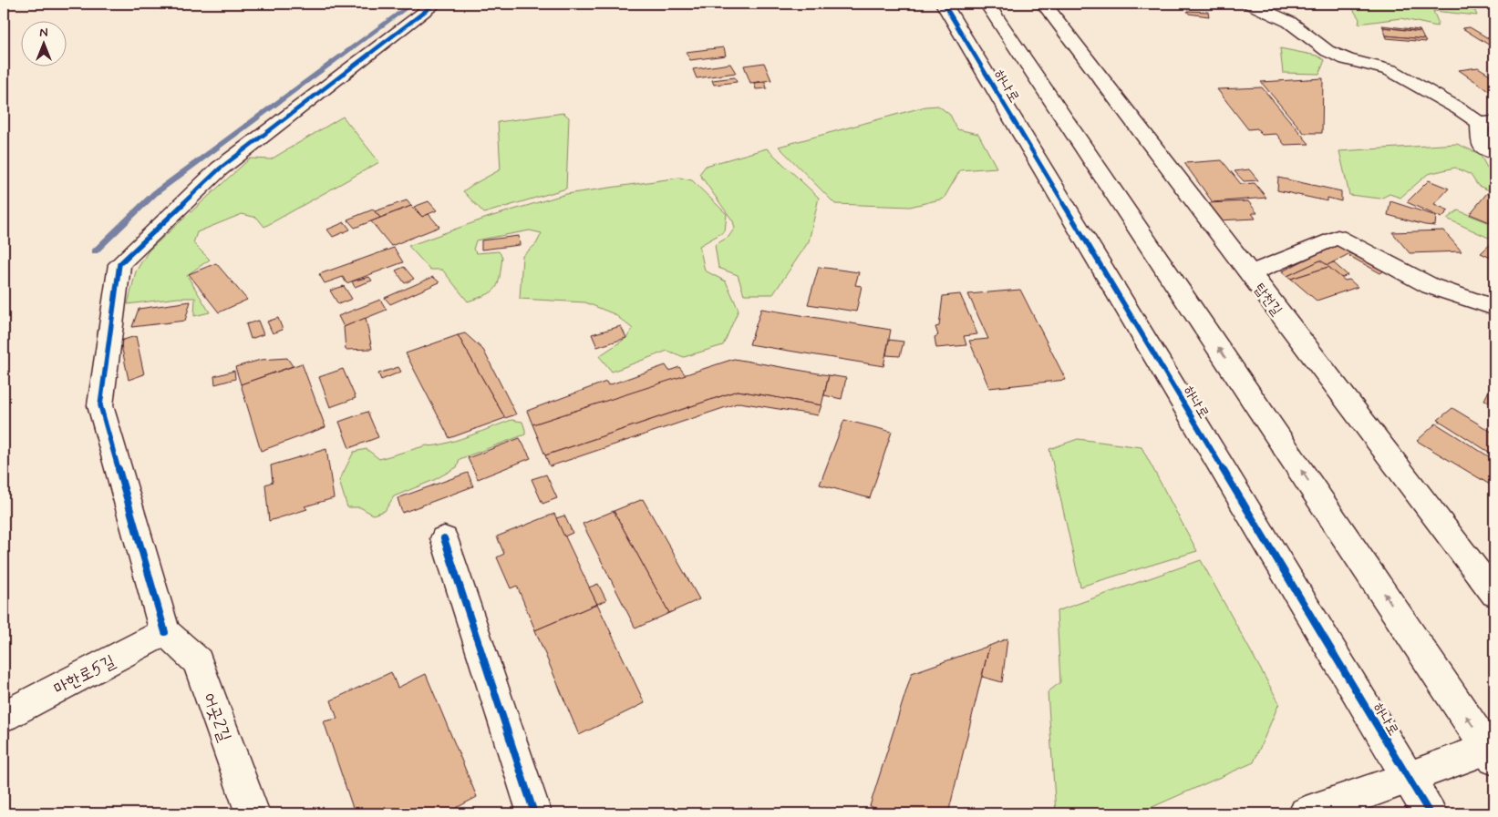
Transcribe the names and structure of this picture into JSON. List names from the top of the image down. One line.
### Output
{"streets":{"street":["하나로","탑천길","마한로5길","어곳2길"]},"crossings":[["마한로5길","어곳2길"]],"north":"top"}
